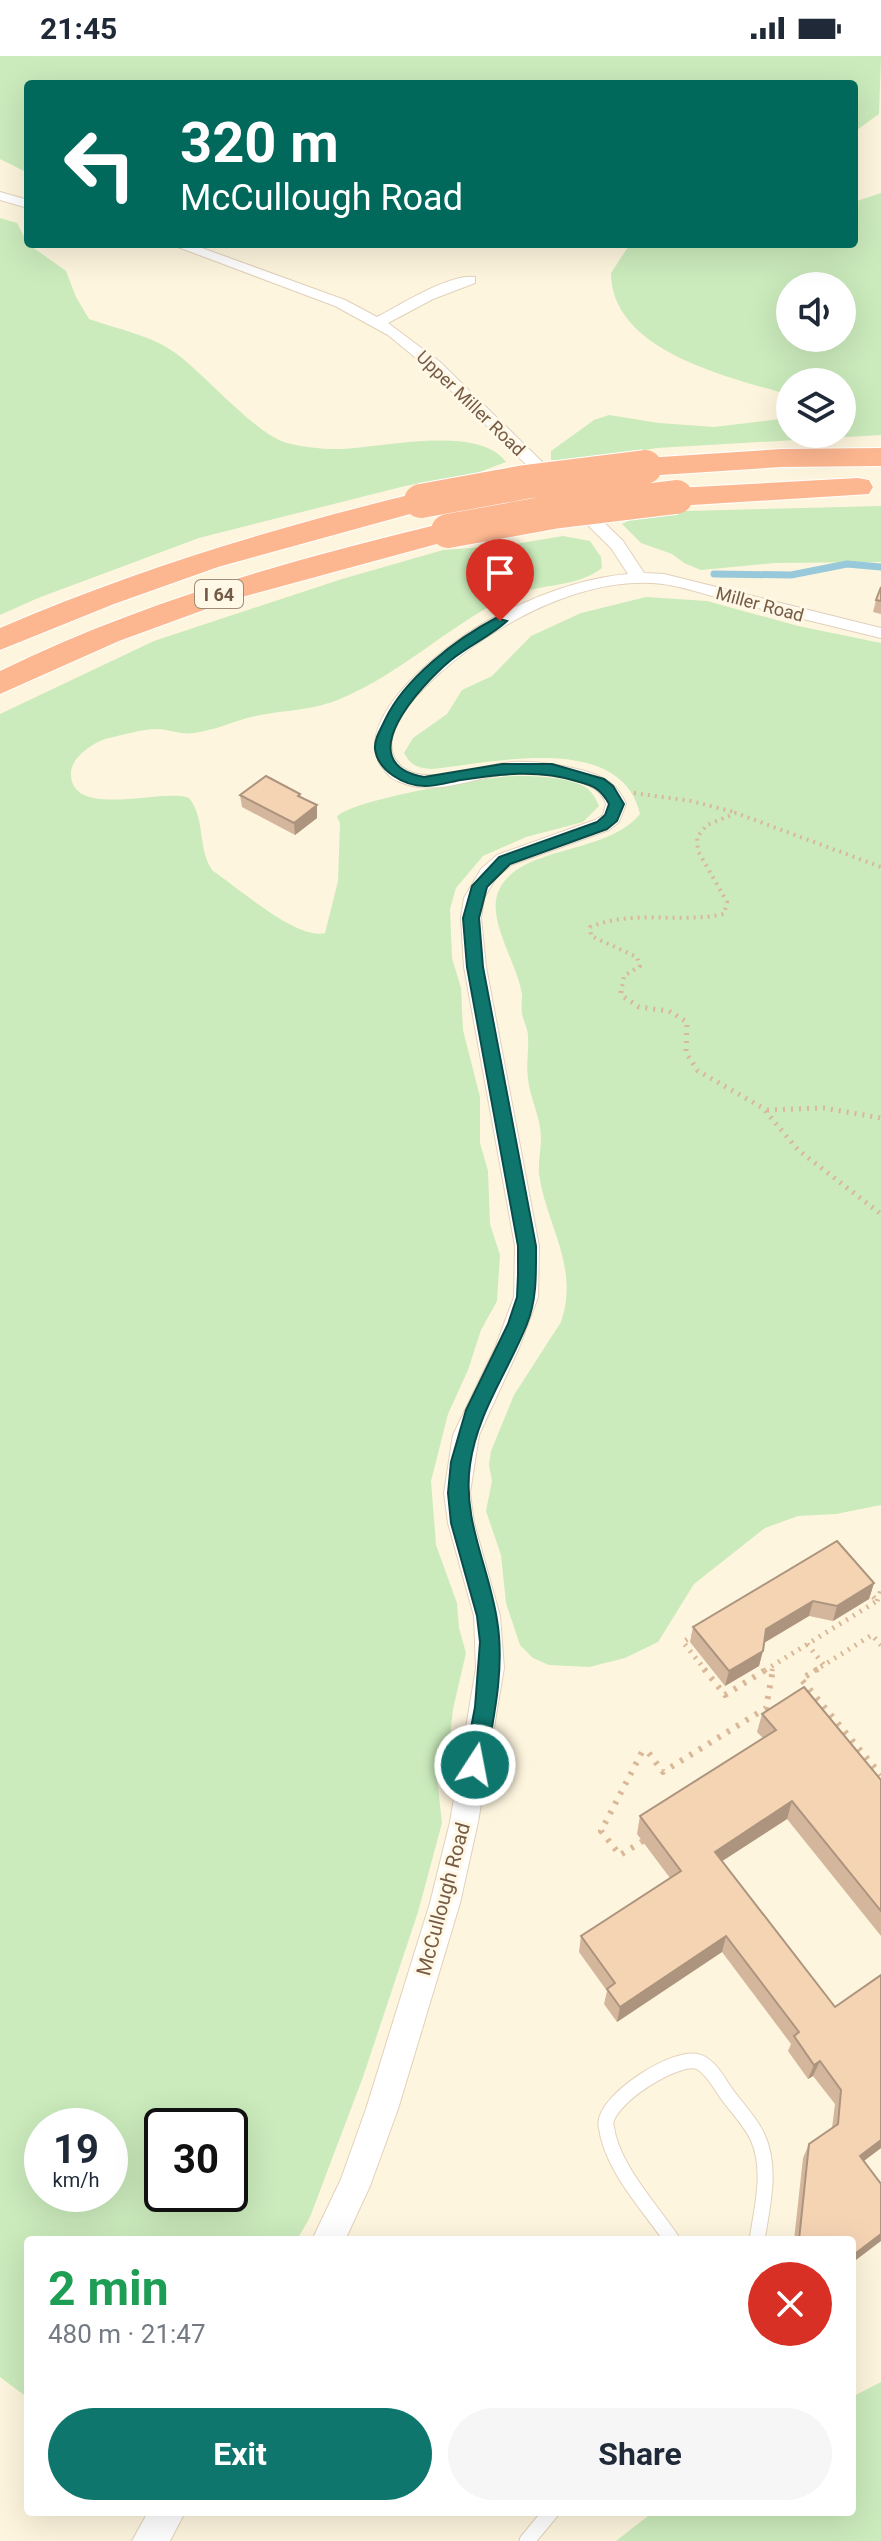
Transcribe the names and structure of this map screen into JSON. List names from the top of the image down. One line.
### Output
{"streets":{"highway":["I 64"],"street":["Upper Miller Road","Miller Road","McCullough Road"]},"crossings":[["Upper Miller Road","Miller Road"],["Upper Miller Road","McCullough Road"],["Miller Road","McCullough Road"]],"page":{"status":"21:45","turn":["320 m","McCullough Road"],"speed":"19 km/h","limit":"30","heading":["2 min","480 m · 21:47"],"buttons":["Exit","Share"]}}
